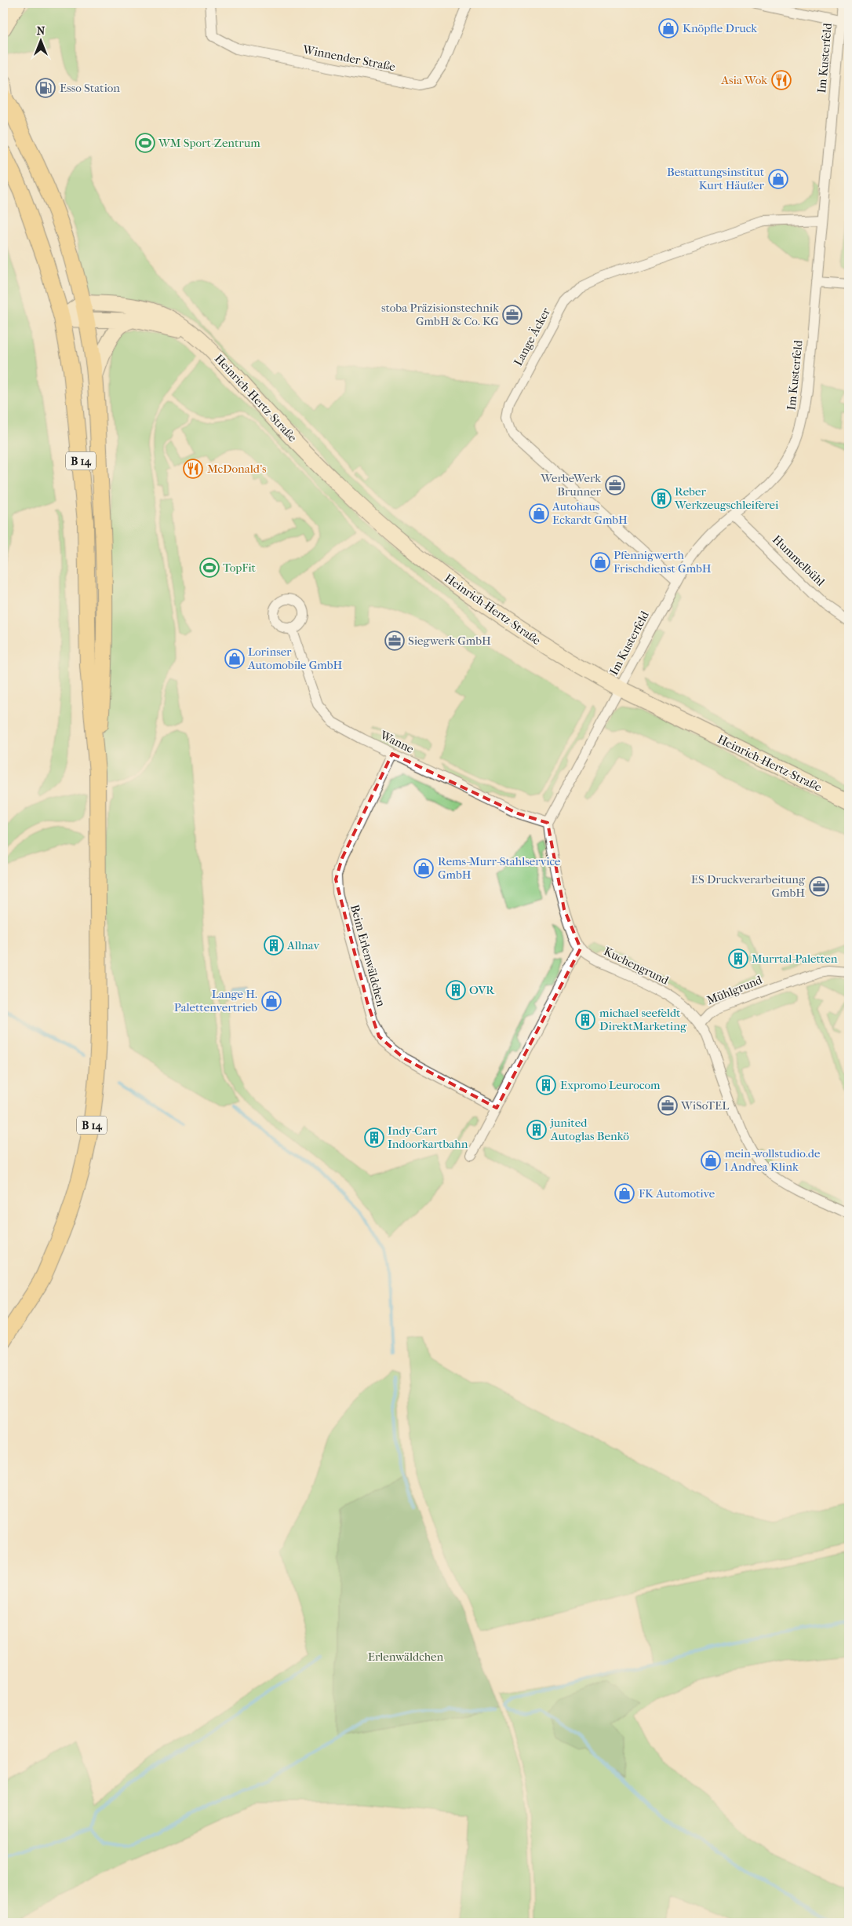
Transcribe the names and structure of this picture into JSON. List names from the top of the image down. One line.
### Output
{"streets":{"main road":["Heinrich-Hertz-Straße","B 14"],"street":["Winnender Straße","Im Kusterfeld","Lange Äcker","Hummelbühl","Wanne","Beim Erlenwäldchen","Kuchengrund","Mühlgrund"]},"crossings":[["Im Kusterfeld","Lange Äcker"],["Im Kusterfeld","Heinrich-Hertz-Straße"],["Im Kusterfeld","Hummelbühl"],["Heinrich-Hertz-Straße","B 14"],["Wanne","Beim Erlenwäldchen"],["Kuchengrund","Mühlgrund"]],"parks":["Erlenwäldchen"],"places":{"shop":["Knöpfle Druck","Bestattungsinstitut Kurt Häußer","Autohaus Eckardt GmbH","Pfennigwerth Frischdienst GmbH","Lorinser Automobile GmbH","Rems-Murr-Stahlservice GmbH","Lange H. Palettenvertrieb","mein-wollstudio.de l Andrea Klink","FK Automotive"],"restaurant":["Asia Wok","McDonald's"],"fuel station":["Esso Station"],"sports":["WM Sport-Zentrum","TopFit"],"office":["stoba Präzisionstechnik GmbH & Co. KG","WerbeWerk Brunner","Siegwerk GmbH","ES Druckverarbeitung GmbH","WiSoTEL"],"building":["Reber Werkzeugschleiferei","Allnav","Murrtal-Paletten","OVR","michael seefeldt DirektMarketing","Expromo Leurocom","junited Autoglas Benkö","Indy-Cart Indoorkartbahn"]},"north":"top"}
